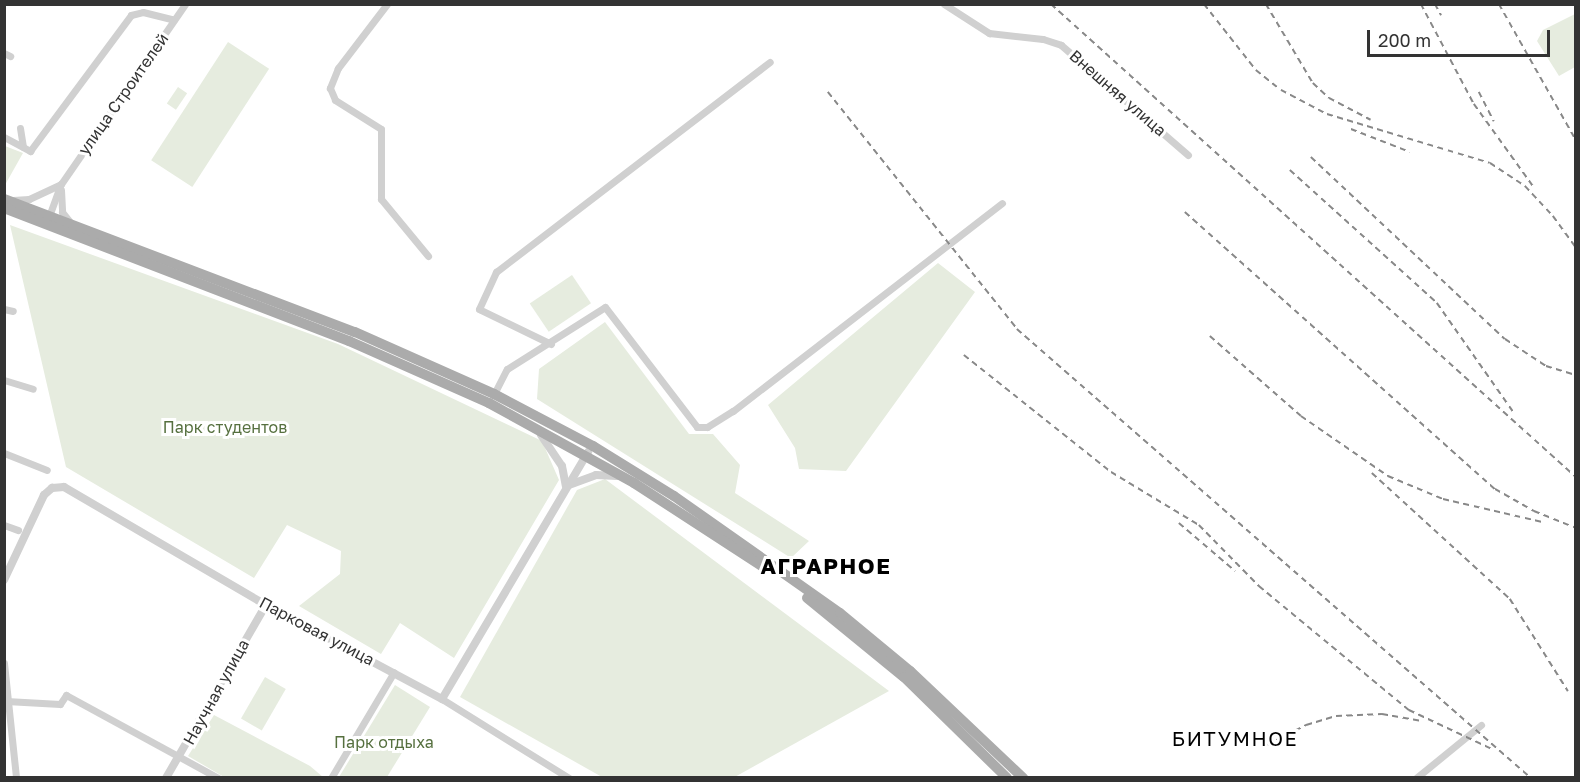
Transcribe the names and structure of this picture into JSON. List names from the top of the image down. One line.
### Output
{"streets":{"street":["Внешняя улица","улица Строителей","Парковая улица","Научная улица"]},"crossings":[["Парковая улица","Научная улица"]],"districts":["АГРАРНОЕ","БИТУМНОЕ"],"parks":["Парк студентов","Парк отдыха"],"scale_bar":"200 m"}
